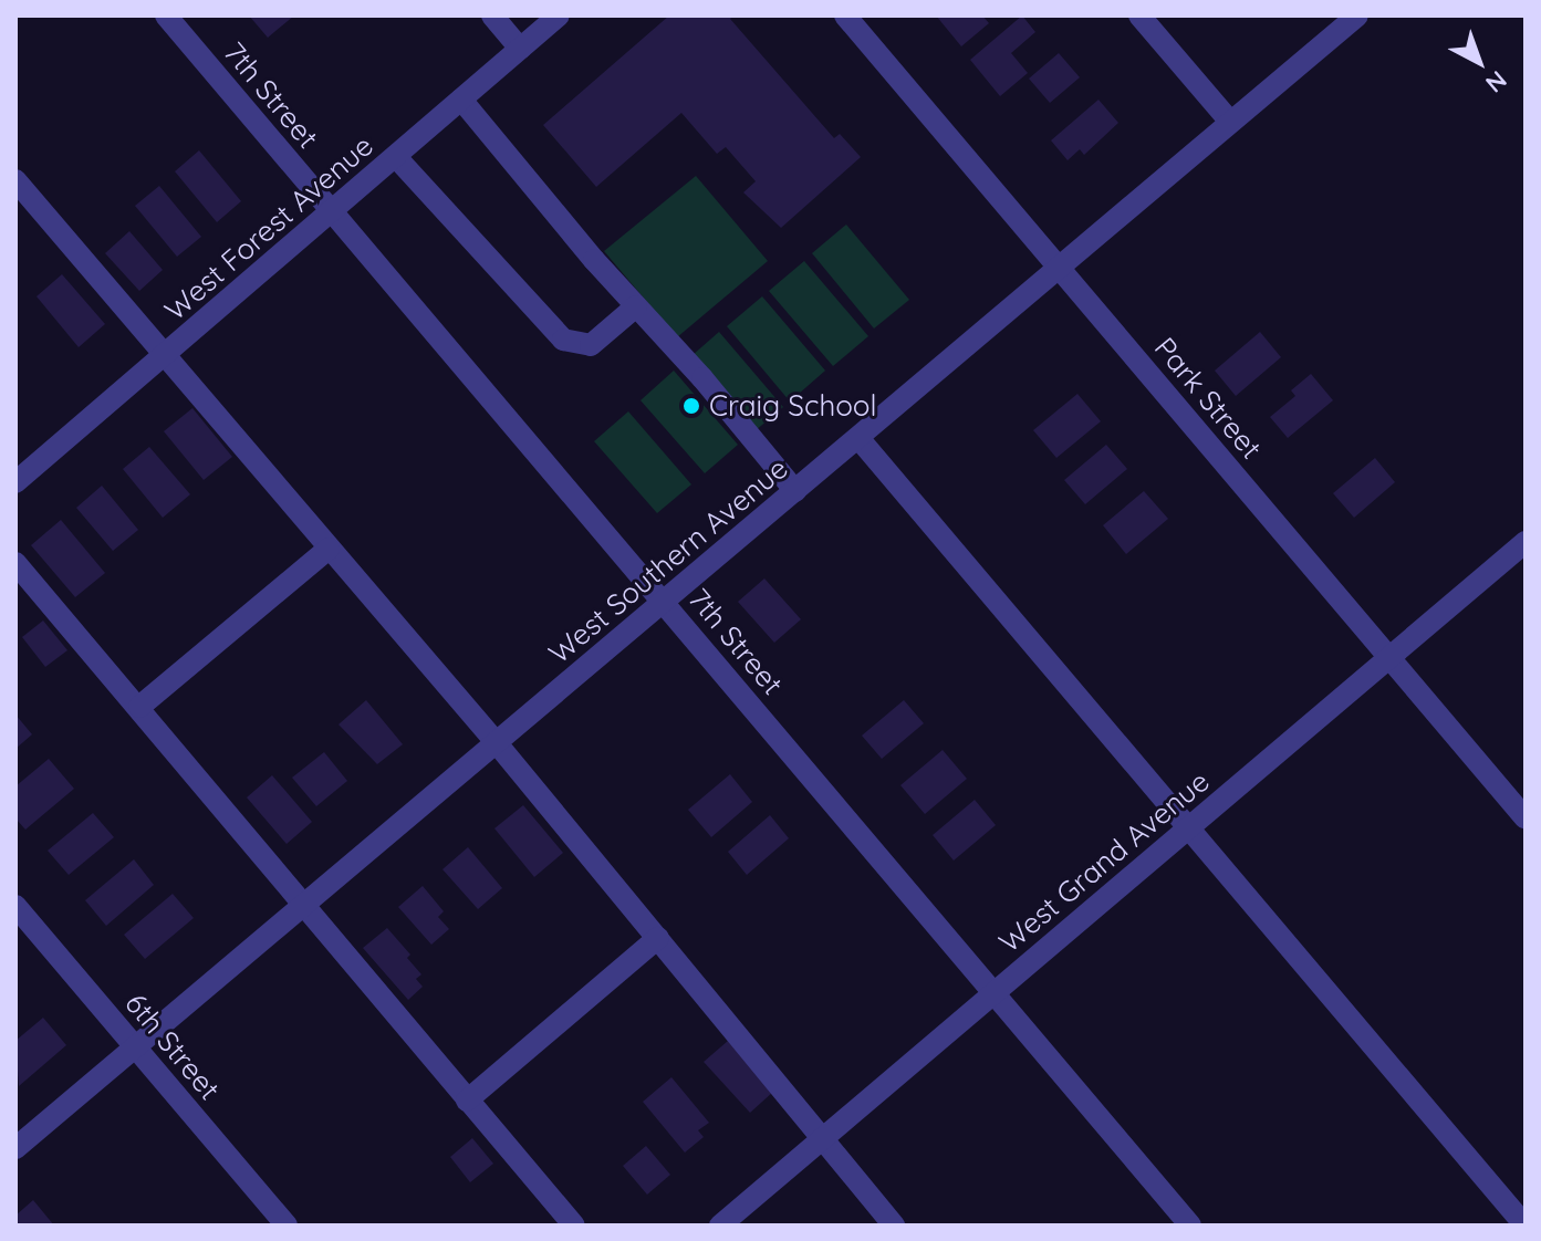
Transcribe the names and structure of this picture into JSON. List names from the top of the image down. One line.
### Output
{"streets":{"street":["7th Street","West Forest Avenue","Park Street","West Southern Avenue","West Grand Avenue","6th Street"]},"crossings":[["7th Street","West Forest Avenue"],["7th Street","West Southern Avenue"],["7th Street","West Grand Avenue"],["Park Street","West Southern Avenue"],["Park Street","West Grand Avenue"],["West Southern Avenue","6th Street"]],"places":["Craig School"],"north":"bottom right"}
